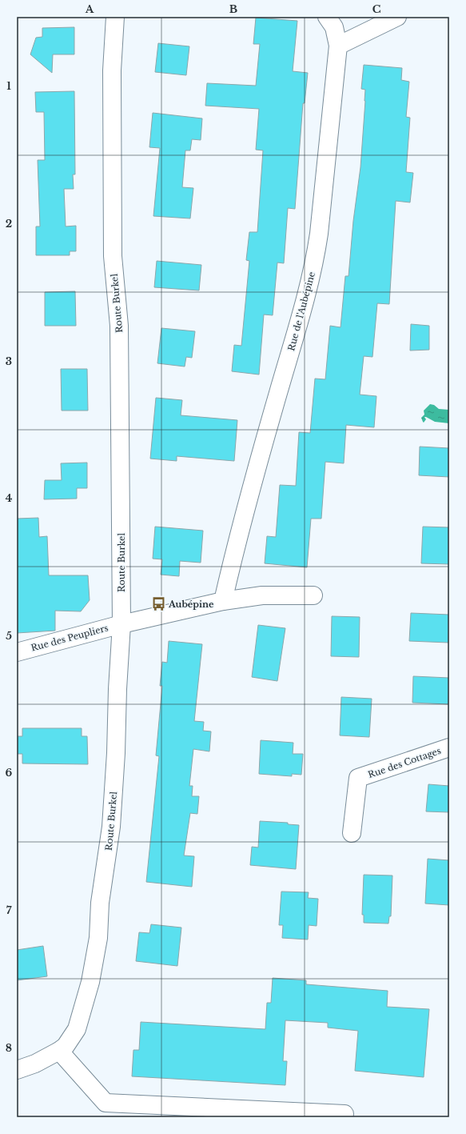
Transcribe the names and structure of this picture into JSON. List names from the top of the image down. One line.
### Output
{"streets":{"street":["Route Burkel","Rue de l'Aubépine","Rue des Peupliers","Rue des Cottages"]},"crossings":[["Route Burkel","Rue des Peupliers"]],"places":{"bus stop":["Aubépine"]},"grid":{"columns":["A","B","C"],"rows":["1","2","3","4","5","6","7","8"]}}
